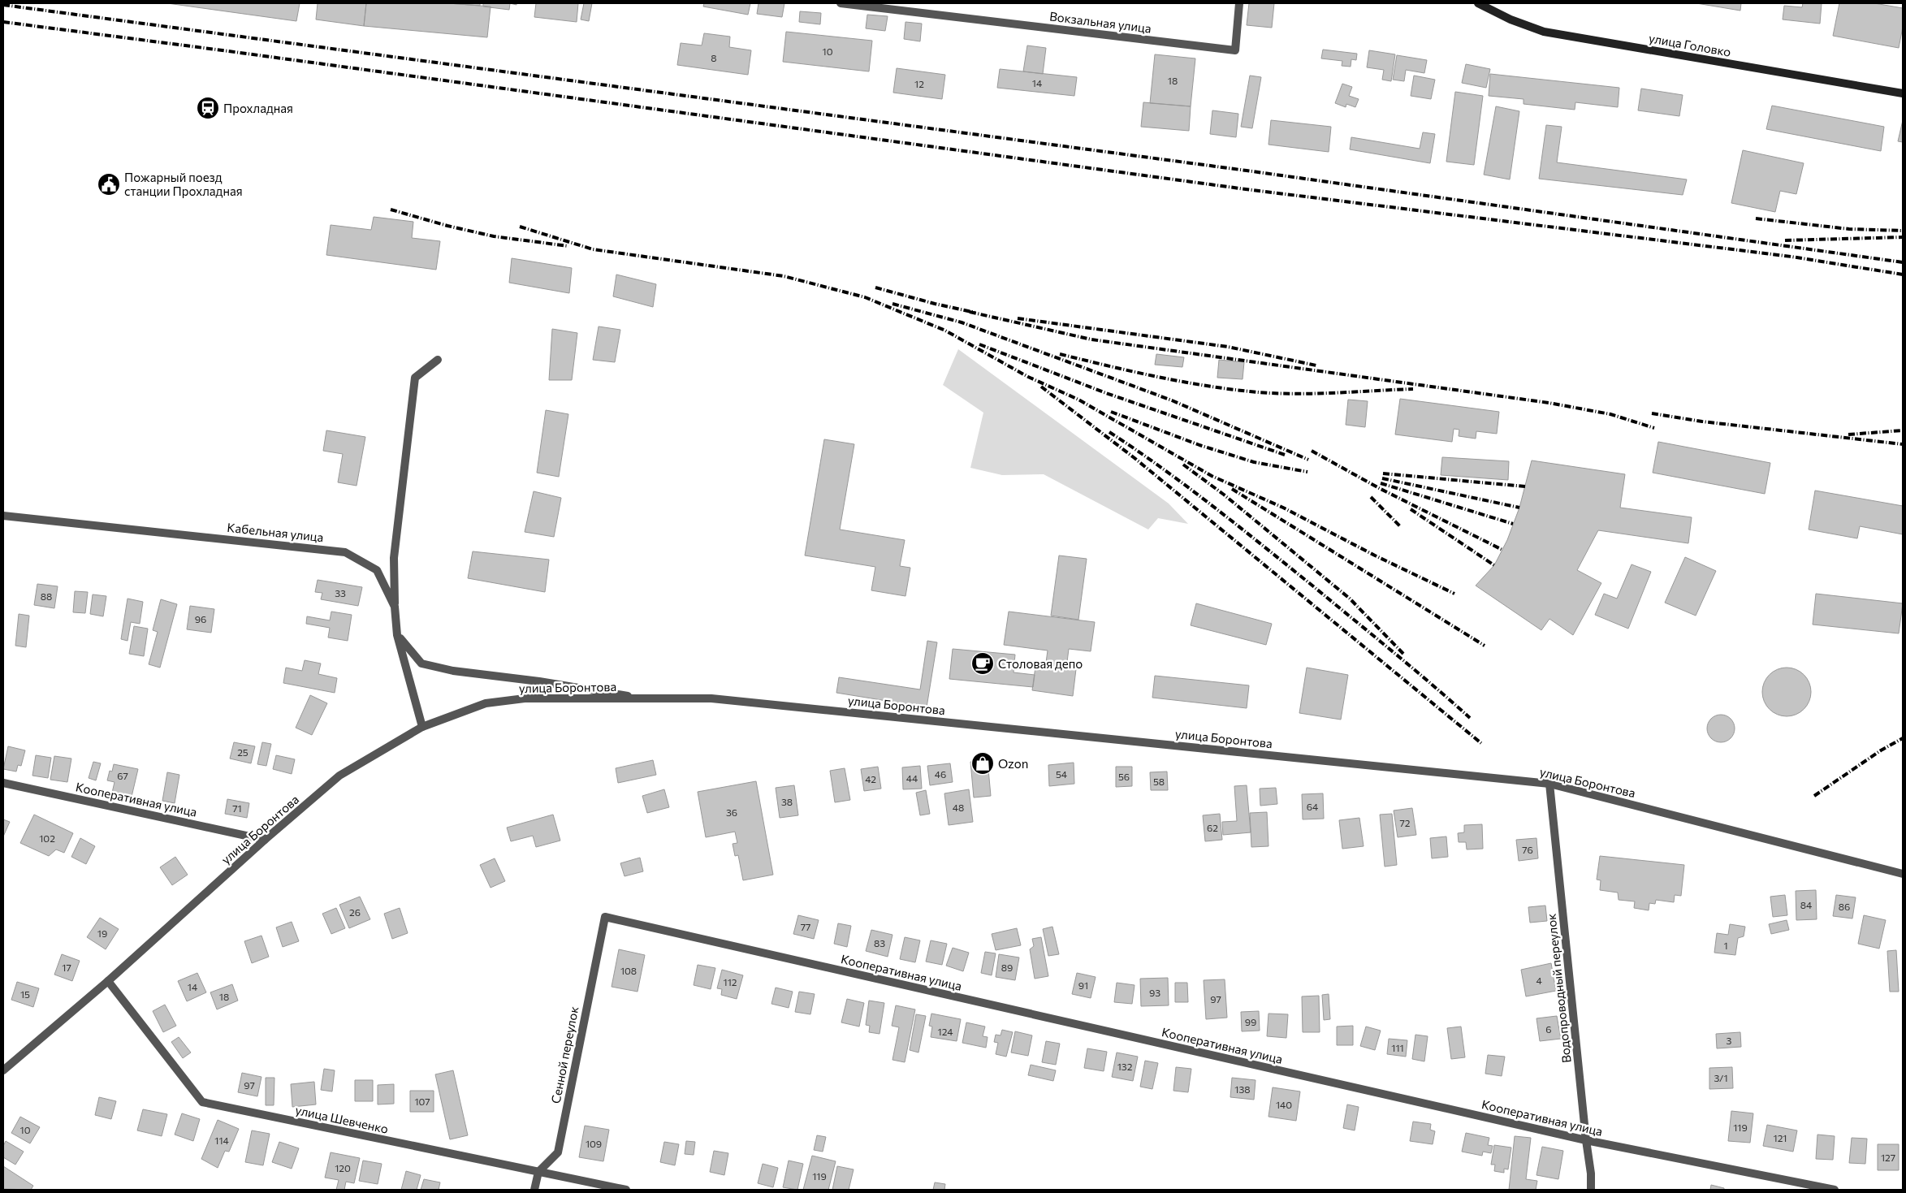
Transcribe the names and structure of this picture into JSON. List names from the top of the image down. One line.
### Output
{"streets":{"main road":["улица Головко"],"street":["Вокзальная улица","Кабельная улица","улица Боронтова","Кооперативная улица","Водопроводный переулок","Сенной переулок","улица Шевченко"]},"crossings":[["Кабельная улица","улица Боронтова"],["улица Боронтова","Кооперативная улица"],["улица Боронтова","Водопроводный переулок"],["улица Боронтова","улица Шевченко"],["Кооперативная улица","Водопроводный переулок"],["Кооперативная улица","Сенной переулок"],["Сенной переулок","улица Шевченко"]],"places":{"station":["Прохладная"],"public building":["Пожарный поезд станции Прохладная"],"cafe":["Столовая депо"],"shop":["Ozon"]},"house_numbers":["10","8","18","14","12","33","88","96","25","46","54","67","56","44","42","58","38","64","48","71","36","72","62","102","76","84","86","26","77","19","83","1","17","89","108","4","112","91","14","93","15","18","97","99","6","124","3","111","132","3/1","97","138","107","140","119","10","121","114","109","127","120","119"]}
